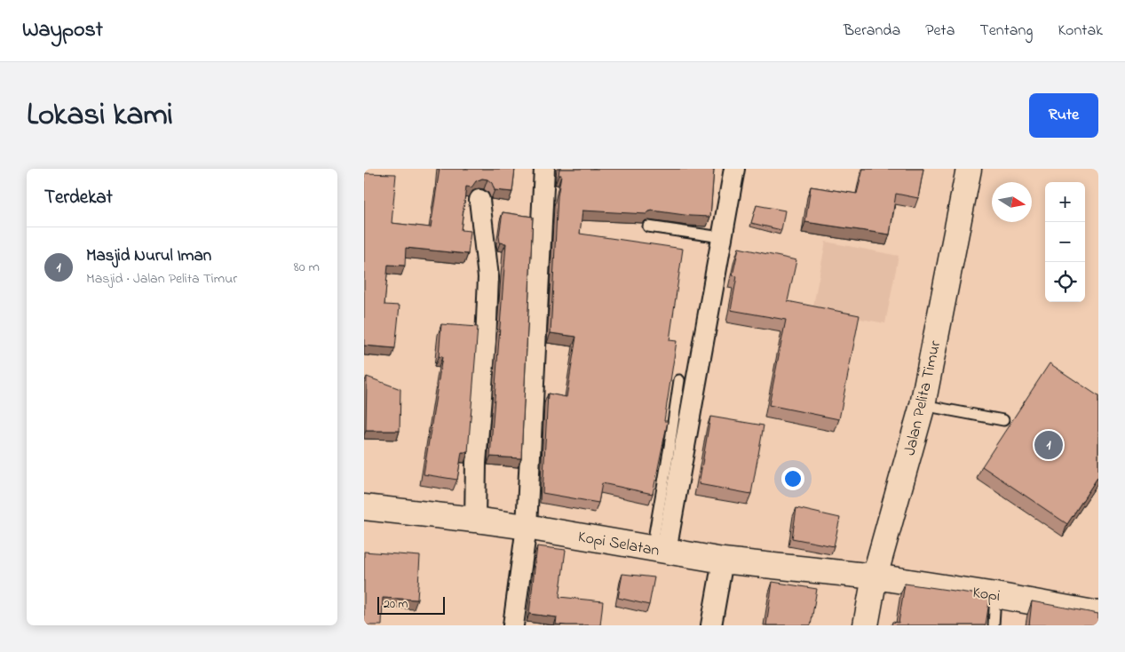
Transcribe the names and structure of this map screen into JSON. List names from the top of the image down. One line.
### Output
{"streets":{"street":["Jalan Pelita Timur","Kopi Selatan","Kopi"]},"crossings":[["Jalan Pelita Timur","Kopi Selatan"],["Jalan Pelita Timur","Kopi"],["Kopi Selatan","Kopi"]],"scale_bar":"20 m","north":"right","page":{"header":"Waypost","nav":["Beranda","Peta","Tentang","Kontak"],"title":"Lokasi kami","buttons":"Rute","heading":"Terdekat","map_buttons":["+","−"],"list":[{"mark":"1","name":"Masjid Nurul Iman","note":"Masjid · Jalan Pelita Timur","value":"80 m"}],"pins":"1","scale":"20 m"}}
